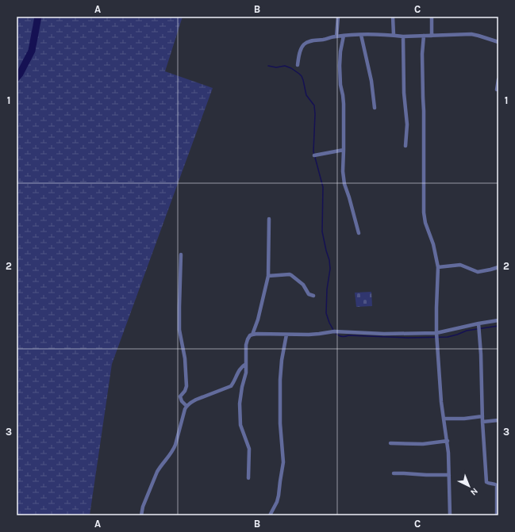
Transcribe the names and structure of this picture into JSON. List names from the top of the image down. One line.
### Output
{"north":"bottom right","grid":{"columns":["A","B","C"],"rows":["1","2","3"]}}
